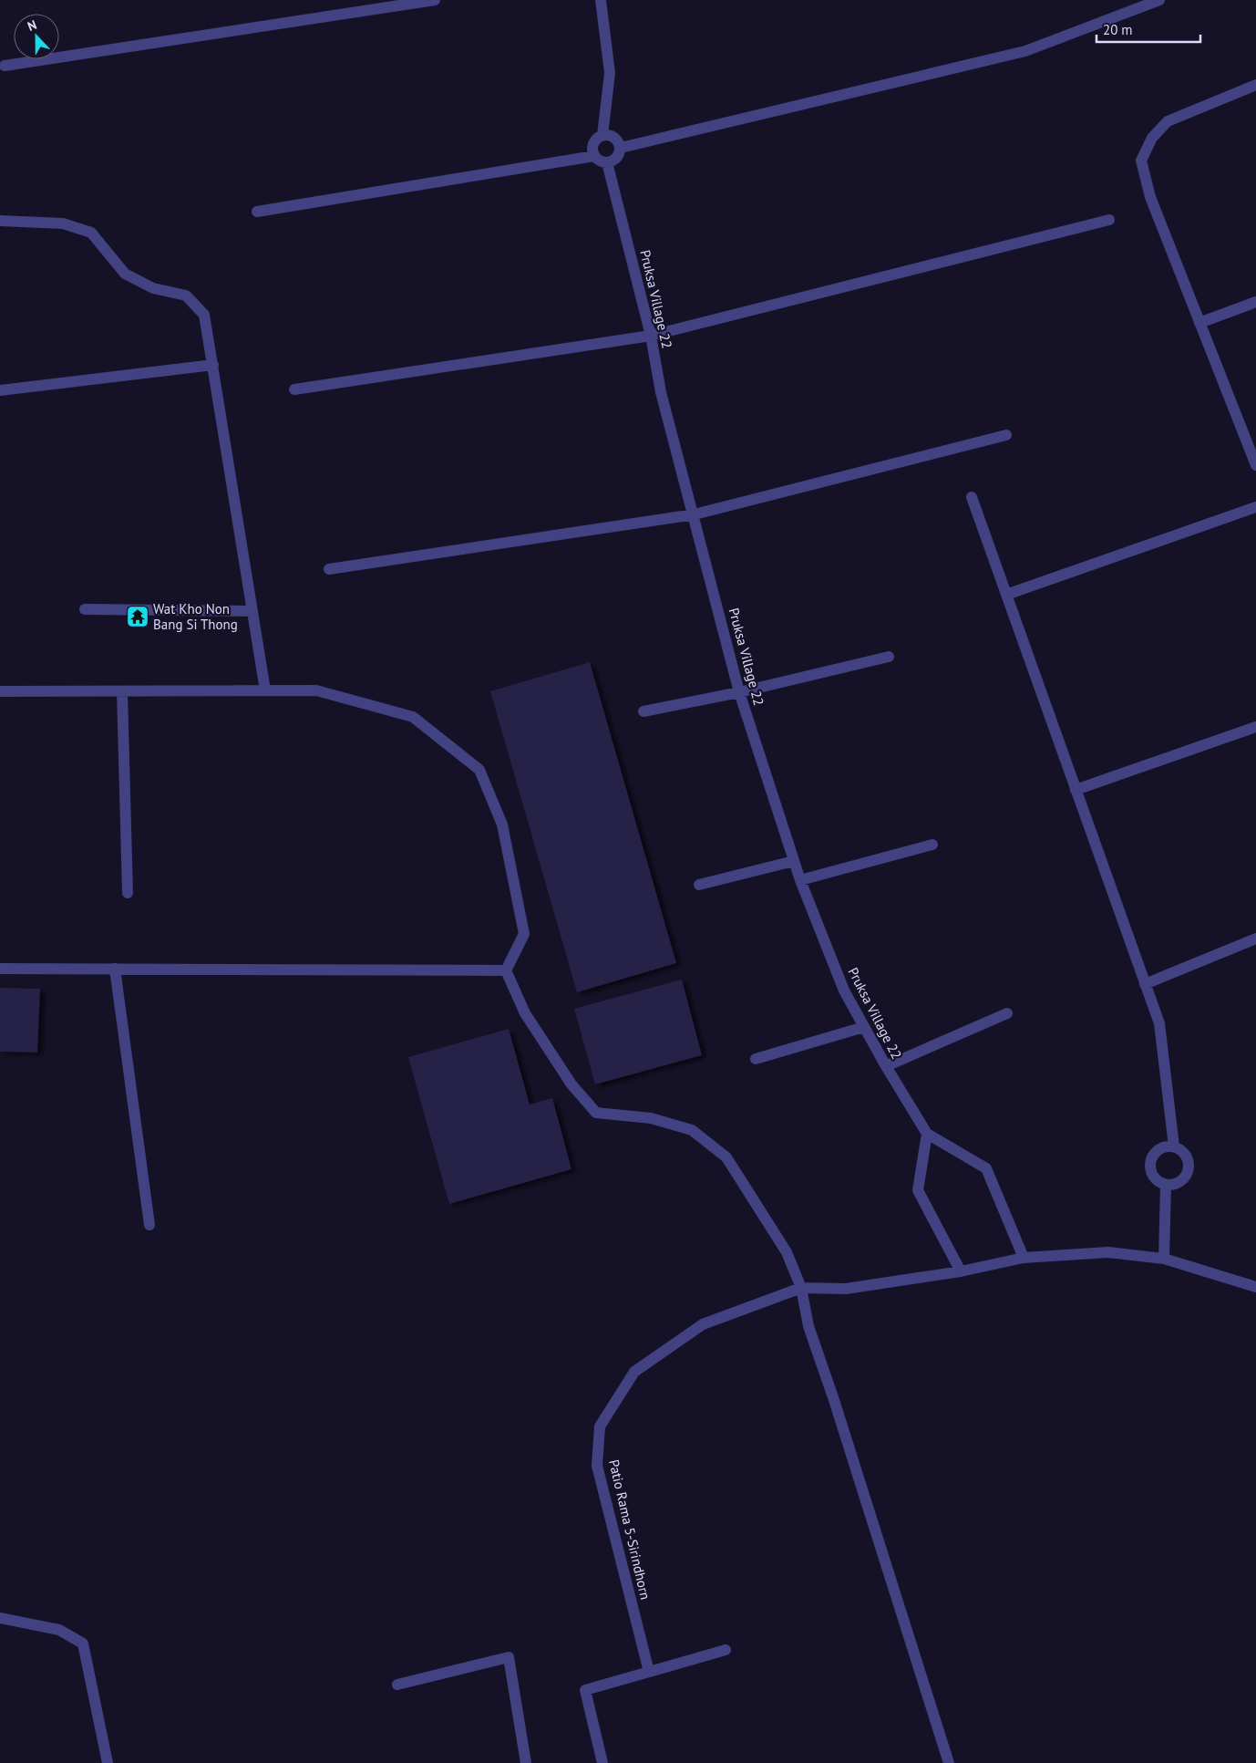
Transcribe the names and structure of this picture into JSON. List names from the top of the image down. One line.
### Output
{"streets":{"street":["Pruksa Village 22","Patio Rama 5-Sirindhorn"]},"places":{"temple":["Wat Kho Non Bang Si Thong"]},"scale_bar":"20 m","north":"top"}
